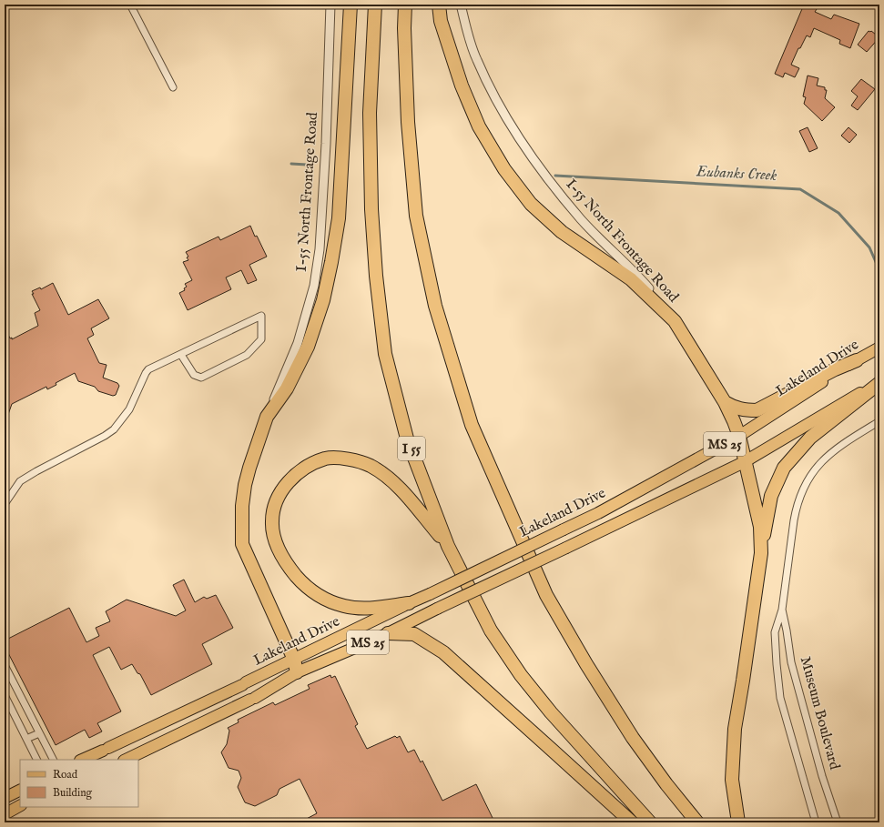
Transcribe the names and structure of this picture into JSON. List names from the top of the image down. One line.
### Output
{"streets":{"highway":["I 55"],"main road":["Lakeland Drive","MS 25"],"street":["I-55 North Frontage Road","Museum Boulevard"]},"water":["Eubanks Creek"],"legend":["Road","Building"]}
